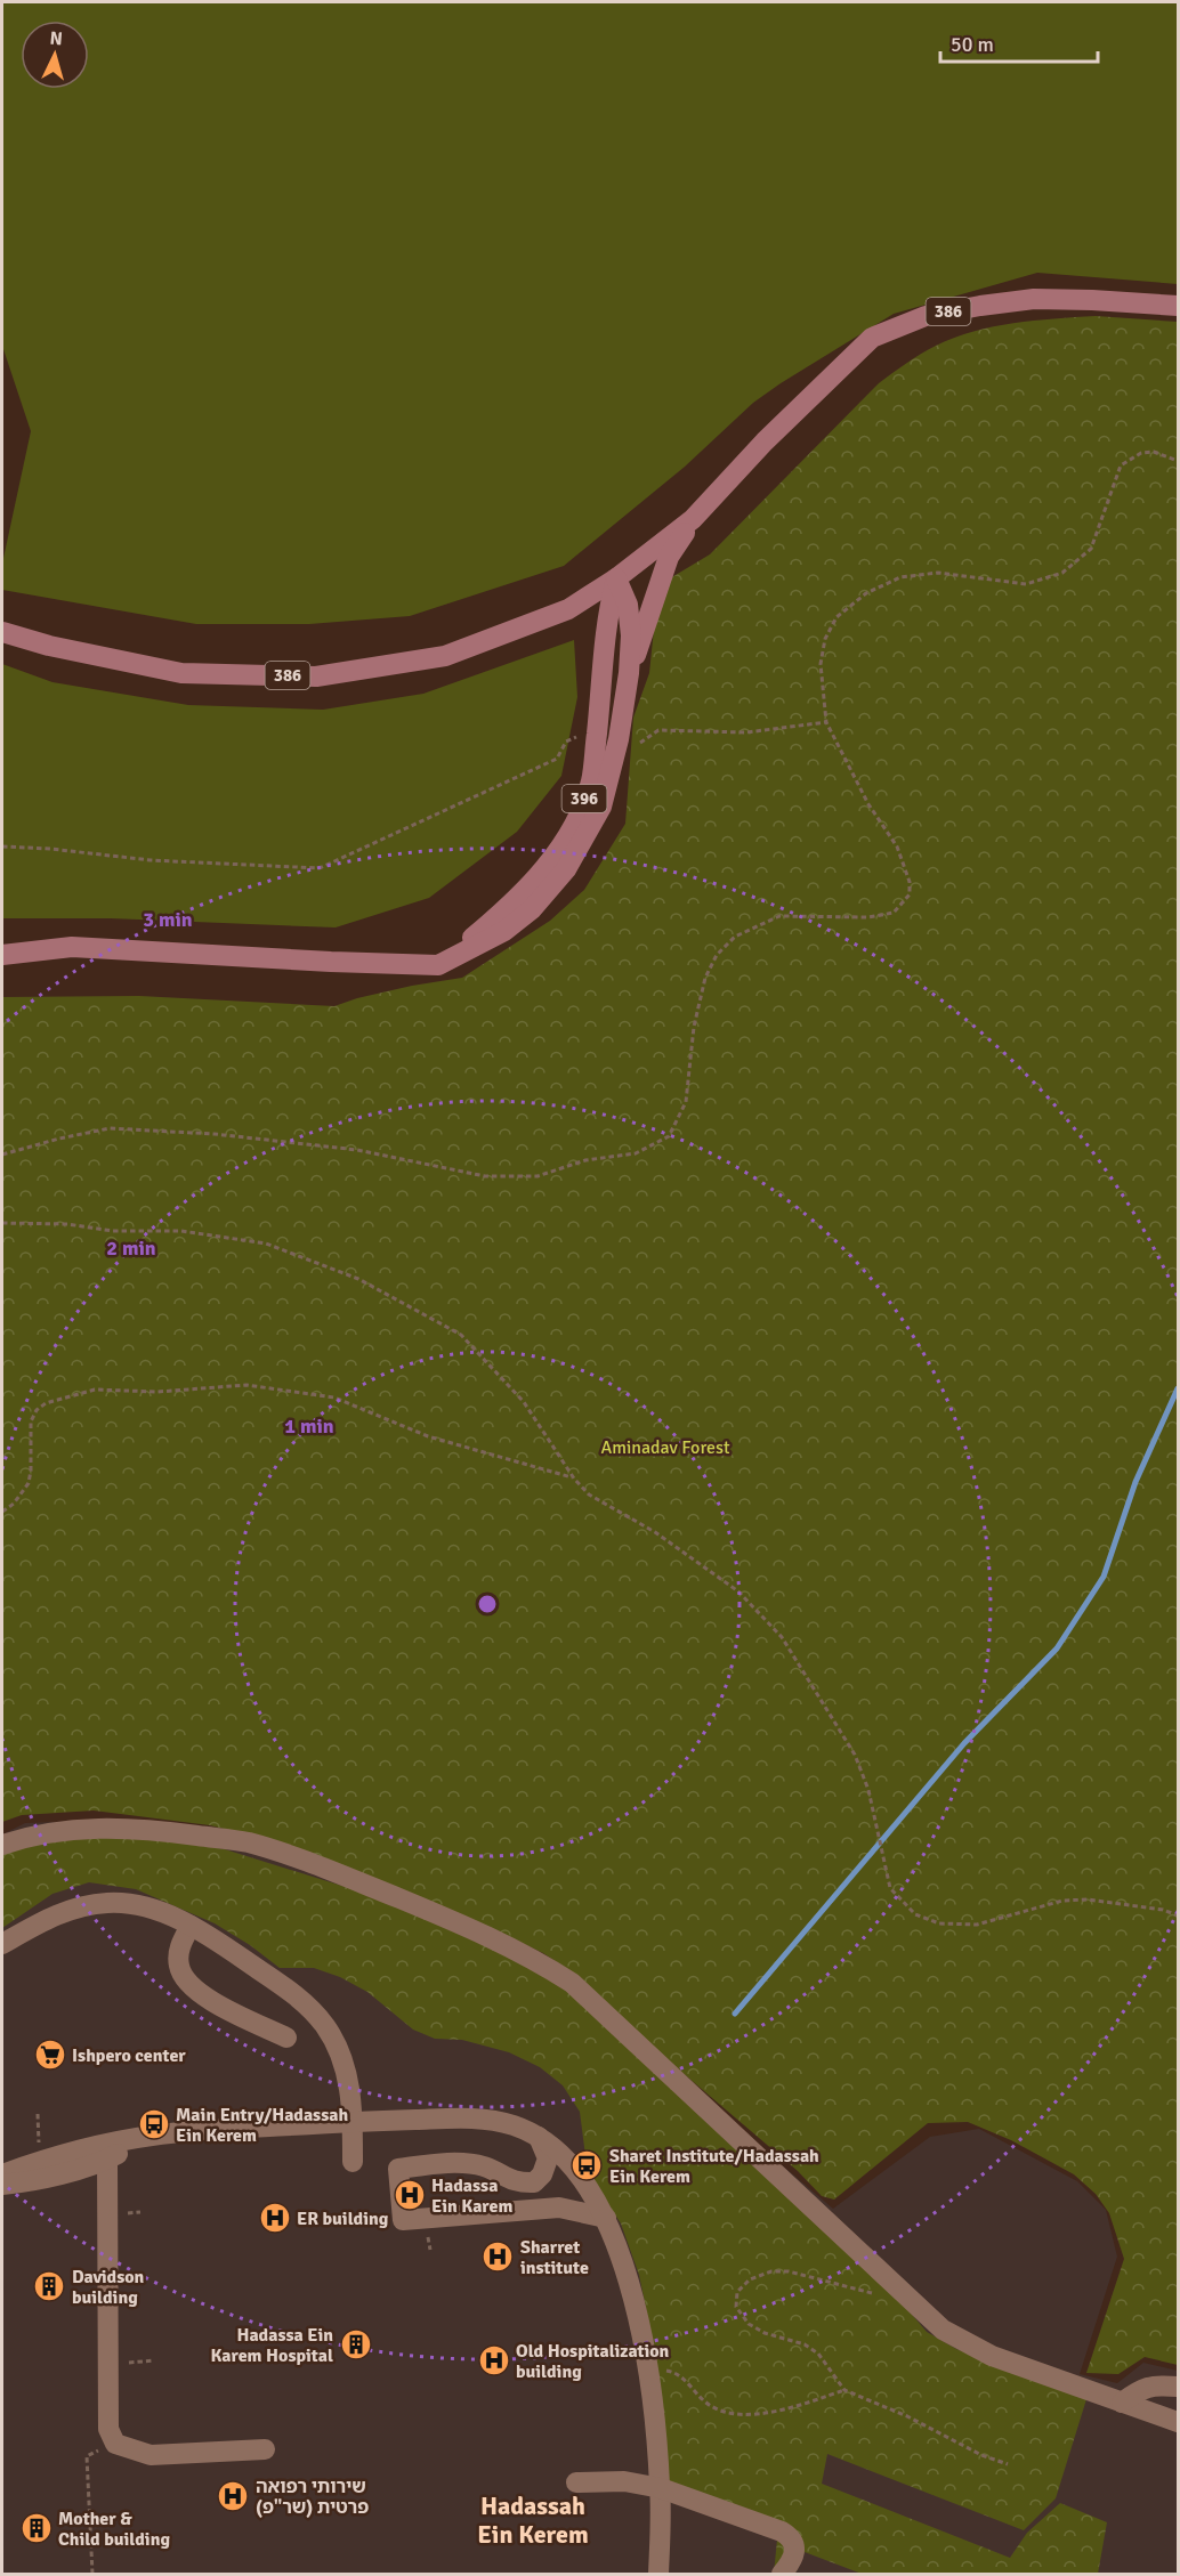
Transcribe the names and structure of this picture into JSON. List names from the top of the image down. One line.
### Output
{"streets":{"main road":["386","396"]},"crossings":[["386","396"]],"districts":["Hadassah Ein Kerem"],"parks":["Aminadav Forest"],"places":{"supermarket":["Ishpero center"],"bus stop":["Main Entry/Hadassah Ein Kerem","Sharet Institute/Hadassah Ein Kerem"],"hospital":["Hadassa Ein Karem","ER building","Sharret institute","Old Hospitalization building","שירותי רפואה פרטית (שר\"פ)"],"building":["Davidson building","Hadassa Ein Karem Hospital","Mother & Child building"]},"scale_bar":"50 m","north":"top","rings":["3 min","2 min","1 min"]}
